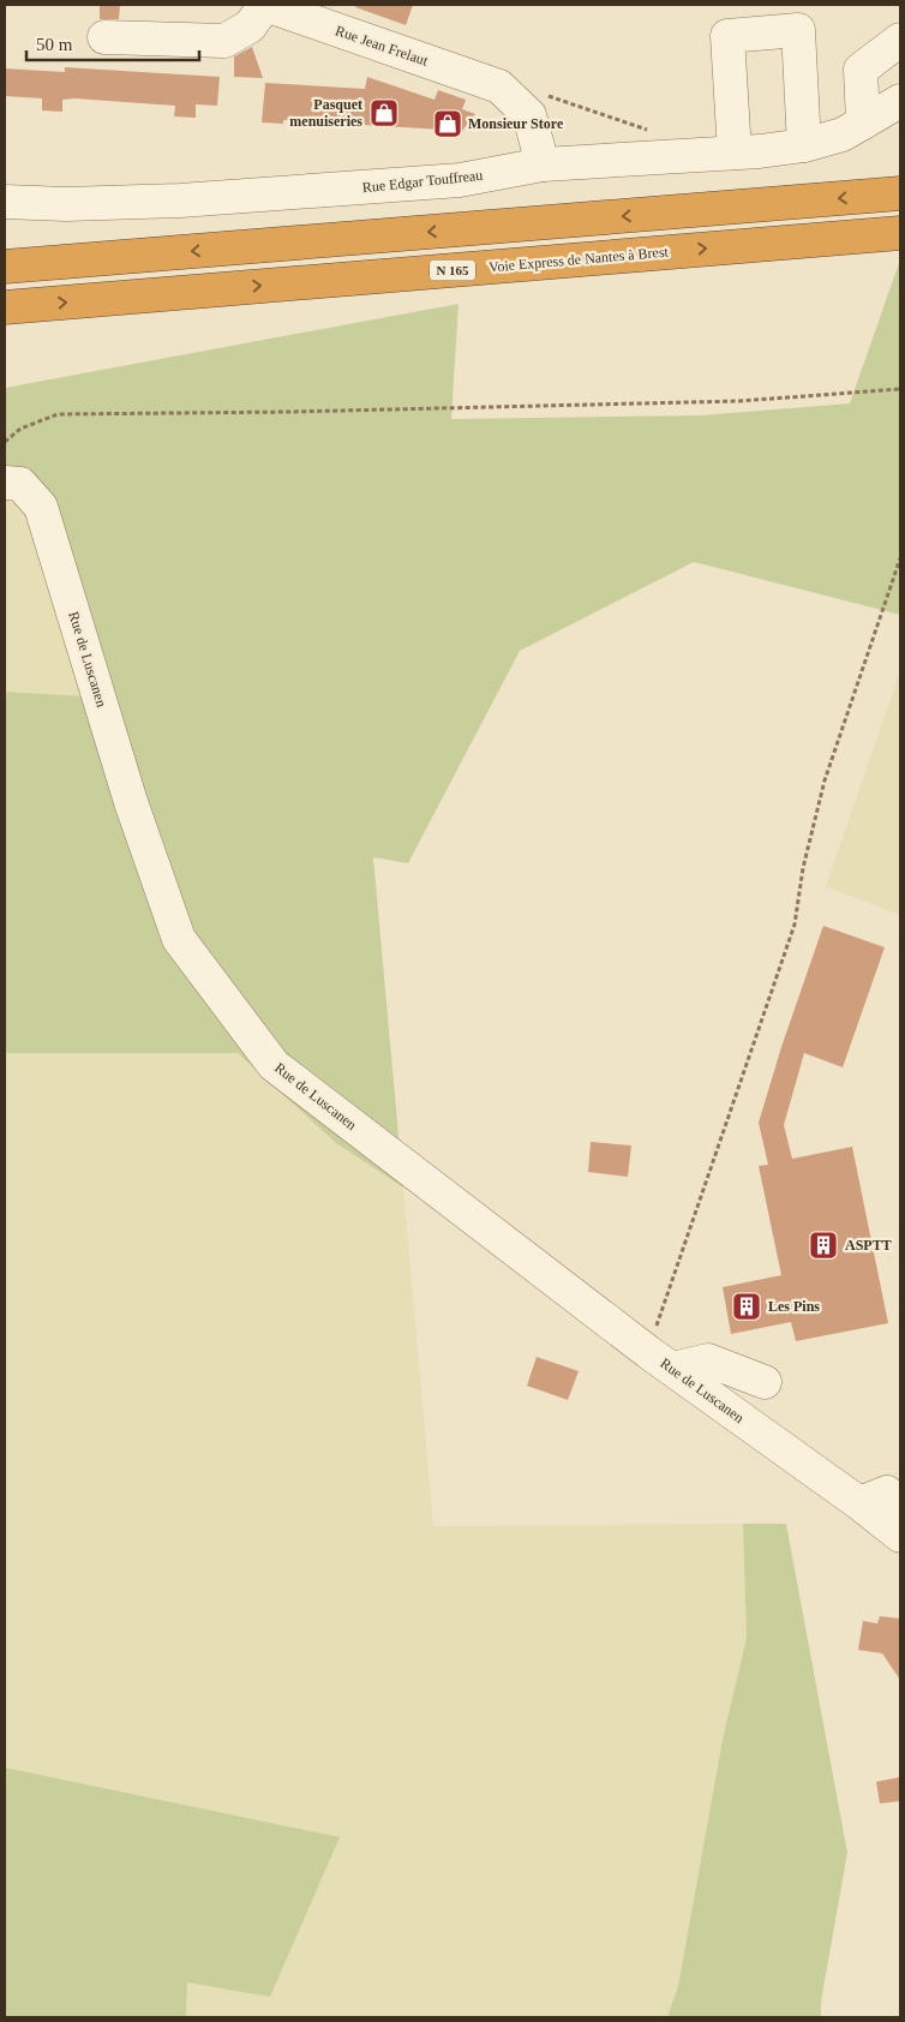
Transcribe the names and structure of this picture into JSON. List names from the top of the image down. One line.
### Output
{"streets":{"highway":["Voie Express de Nantes à Brest","N 165"],"street":["Rue Jean Frelaut","Rue Edgar Touffreau","Rue de Luscanen"]},"crossings":[["Rue Jean Frelaut","Rue Edgar Touffreau"]],"places":{"shop":["Pasquet menuiseries","Monsieur Store"],"building":["ASPTT","Les Pins"]},"scale_bar":"50 m"}
